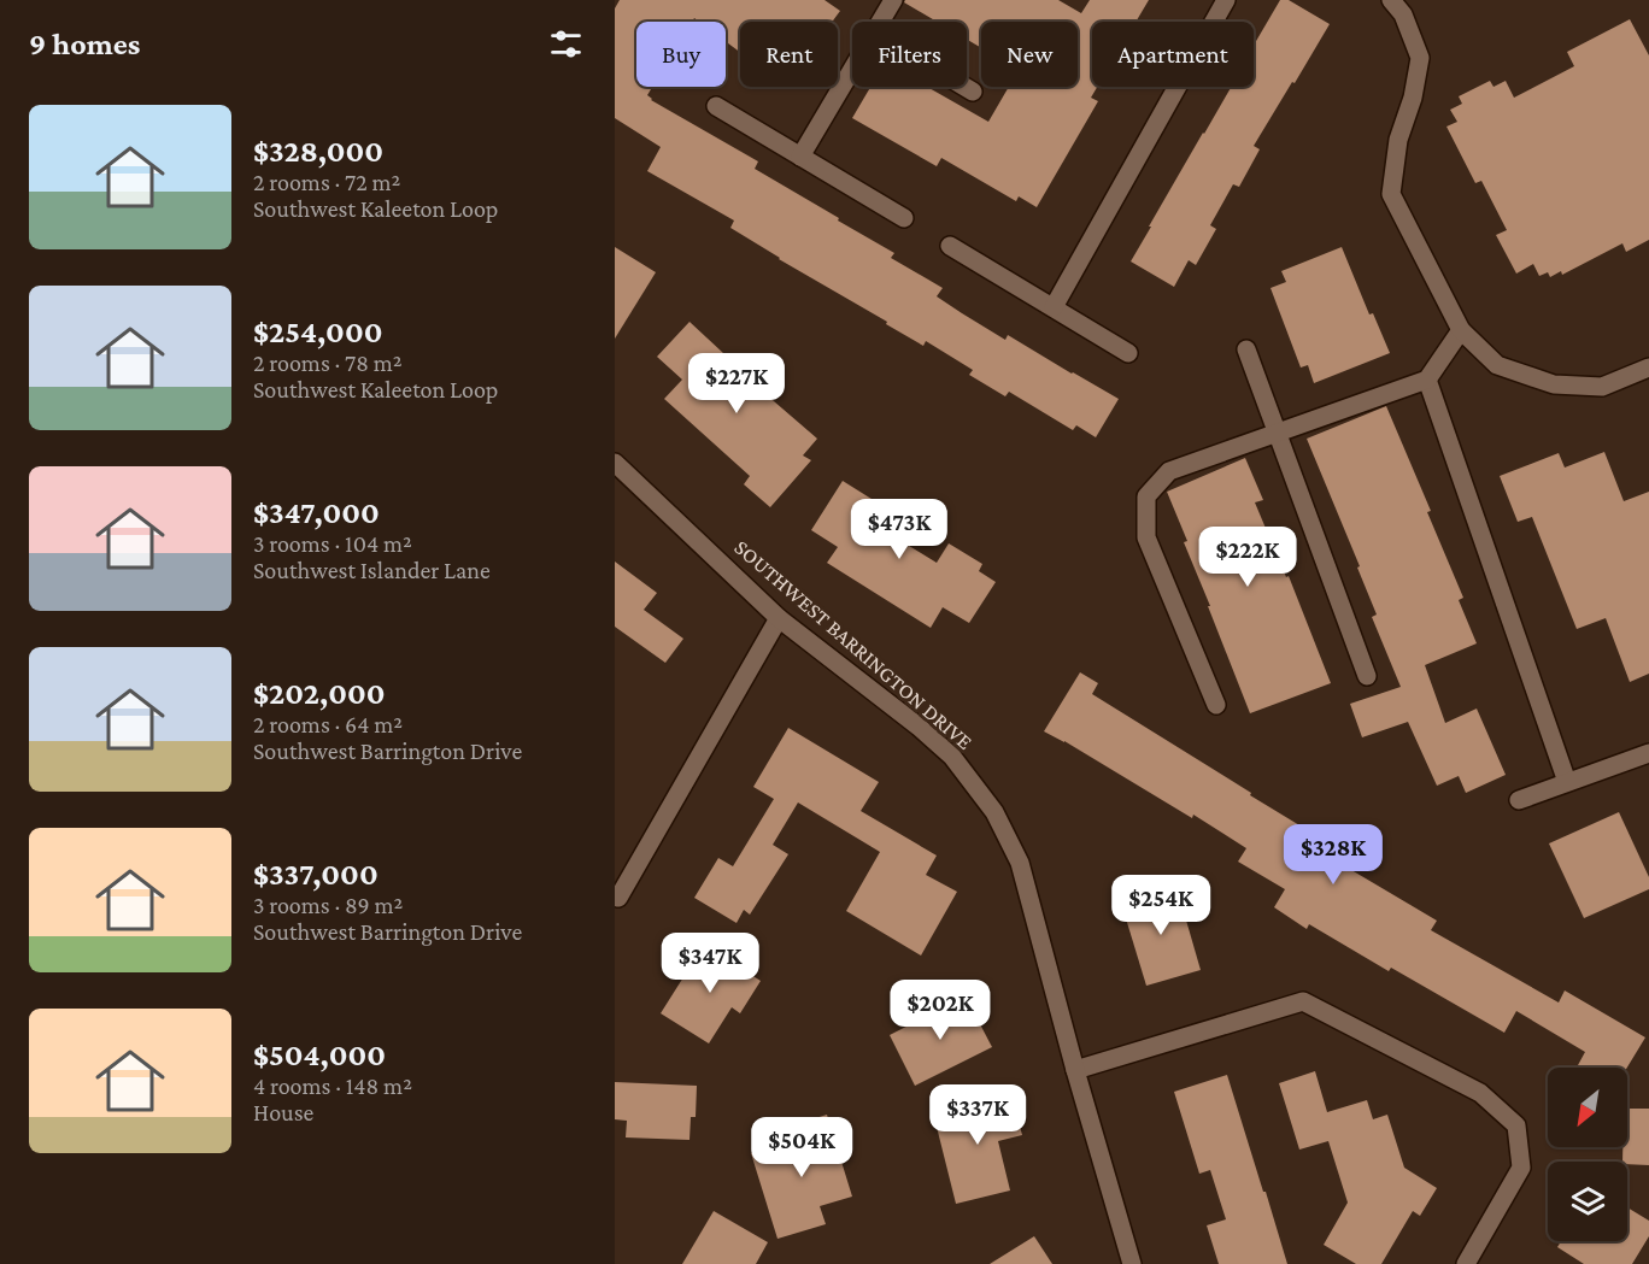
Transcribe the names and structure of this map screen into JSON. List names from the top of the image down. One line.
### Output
{"streets":{"street":["SOUTHWEST BARRINGTON DRIVE"]},"north":"bottom left","page":{"heading":"9 homes","chip":["Buy","Rent","Filters","New","Apartment"],"list":[{"name":"$328,000","note":"2 rooms · 72 m² · Southwest Kaleeton Loop"},{"name":"$254,000","note":"2 rooms · 78 m² · Southwest Kaleeton Loop"},{"name":"$347,000","note":"3 rooms · 104 m² · Southwest Islander Lane"},{"name":"$202,000","note":"2 rooms · 64 m² · Southwest Barrington Drive"},{"name":"$337,000","note":"3 rooms · 89 m² · Southwest Barrington Drive"},{"name":"$504,000","note":"4 rooms · 148 m² · House"}],"price":["$227K","$473K","$222K","$328K","$254K","$347K","$202K","$337K","$504K"]}}
